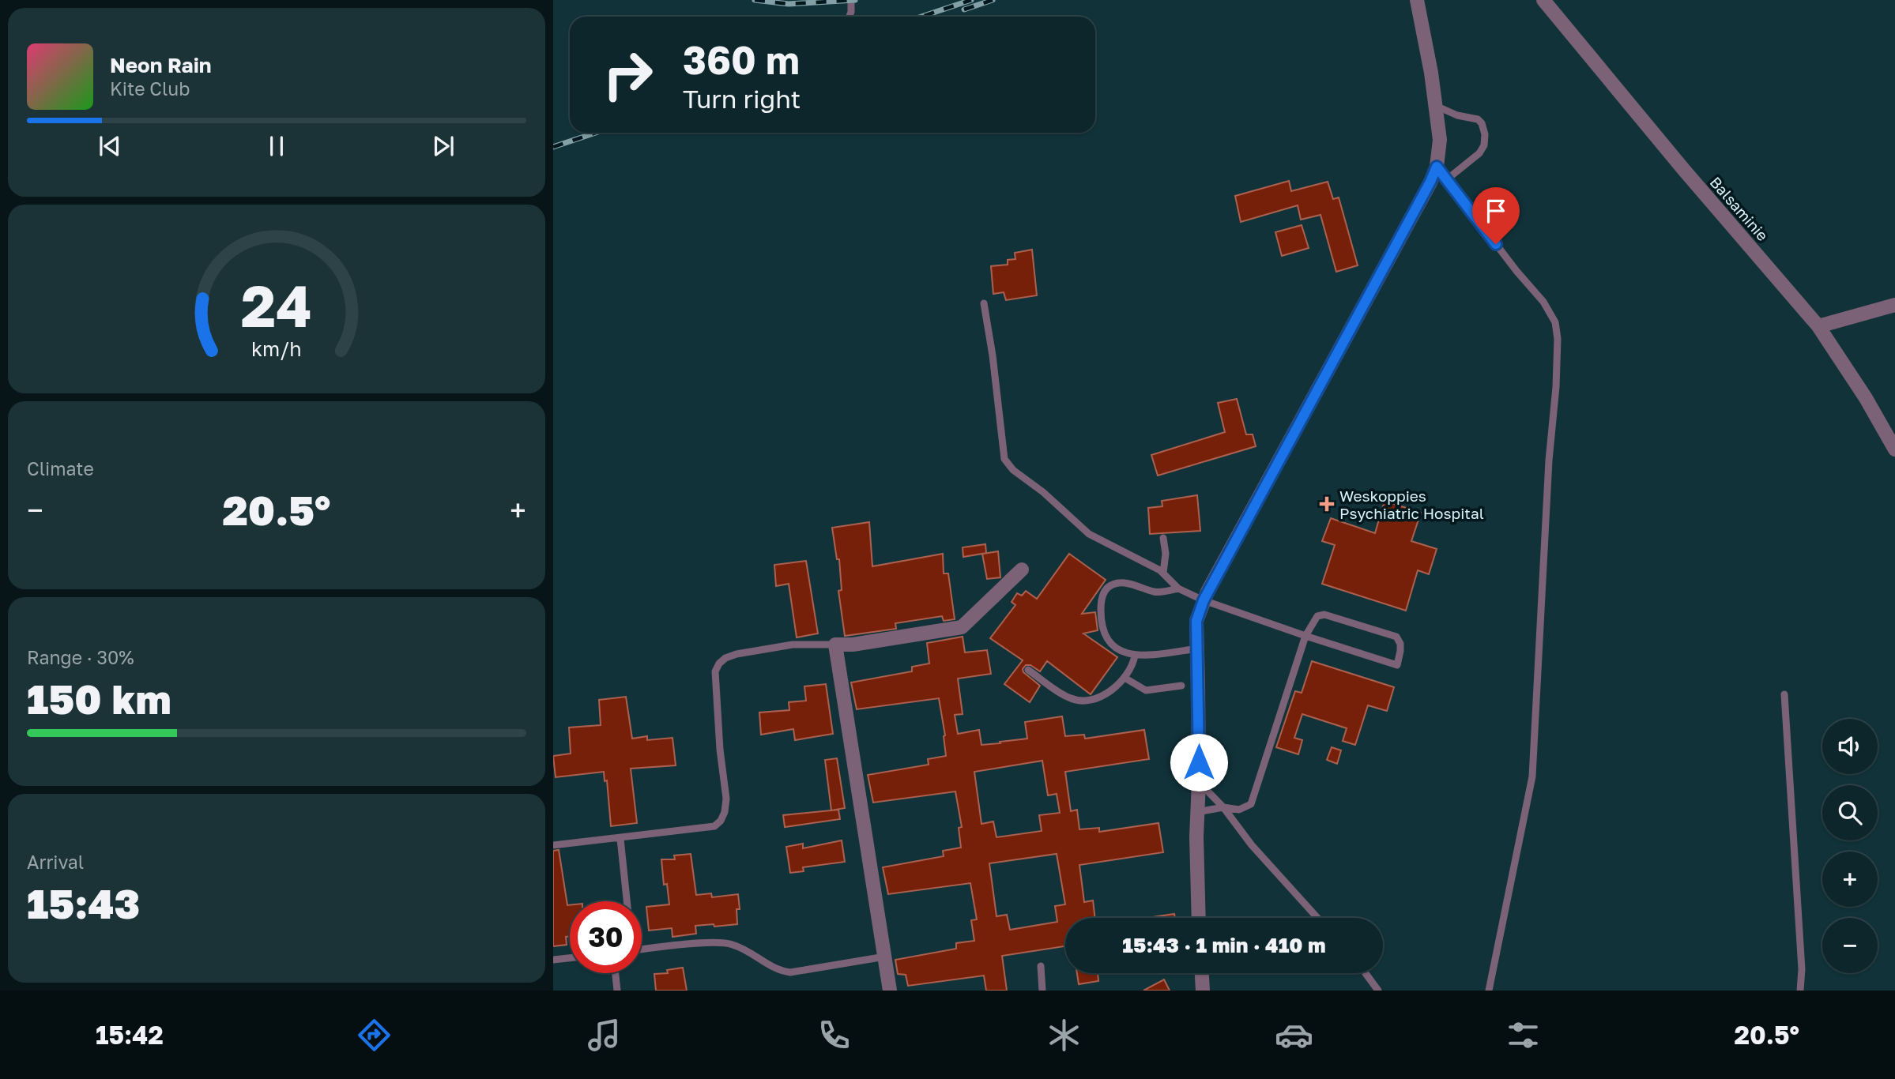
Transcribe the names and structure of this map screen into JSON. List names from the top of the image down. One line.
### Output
{"streets":{"street":["Balsaminie"]},"places":{"health":["Weskoppies Psychiatric Hospital"]},"page":{"turn":["360 m","Turn right"],"song":["Neon Rain","Kite Club"],"tile":["Climate",["Range · 30%","150 km"],["Arrival","15:43"]],"heat":["−","20.5°","+"],"map_buttons":["+","−"],"limit":"30","trip":"15:43 · 1 min · 410 m","tabs":["15:42","20.5°"],"gauge":["24","km/h"]}}
